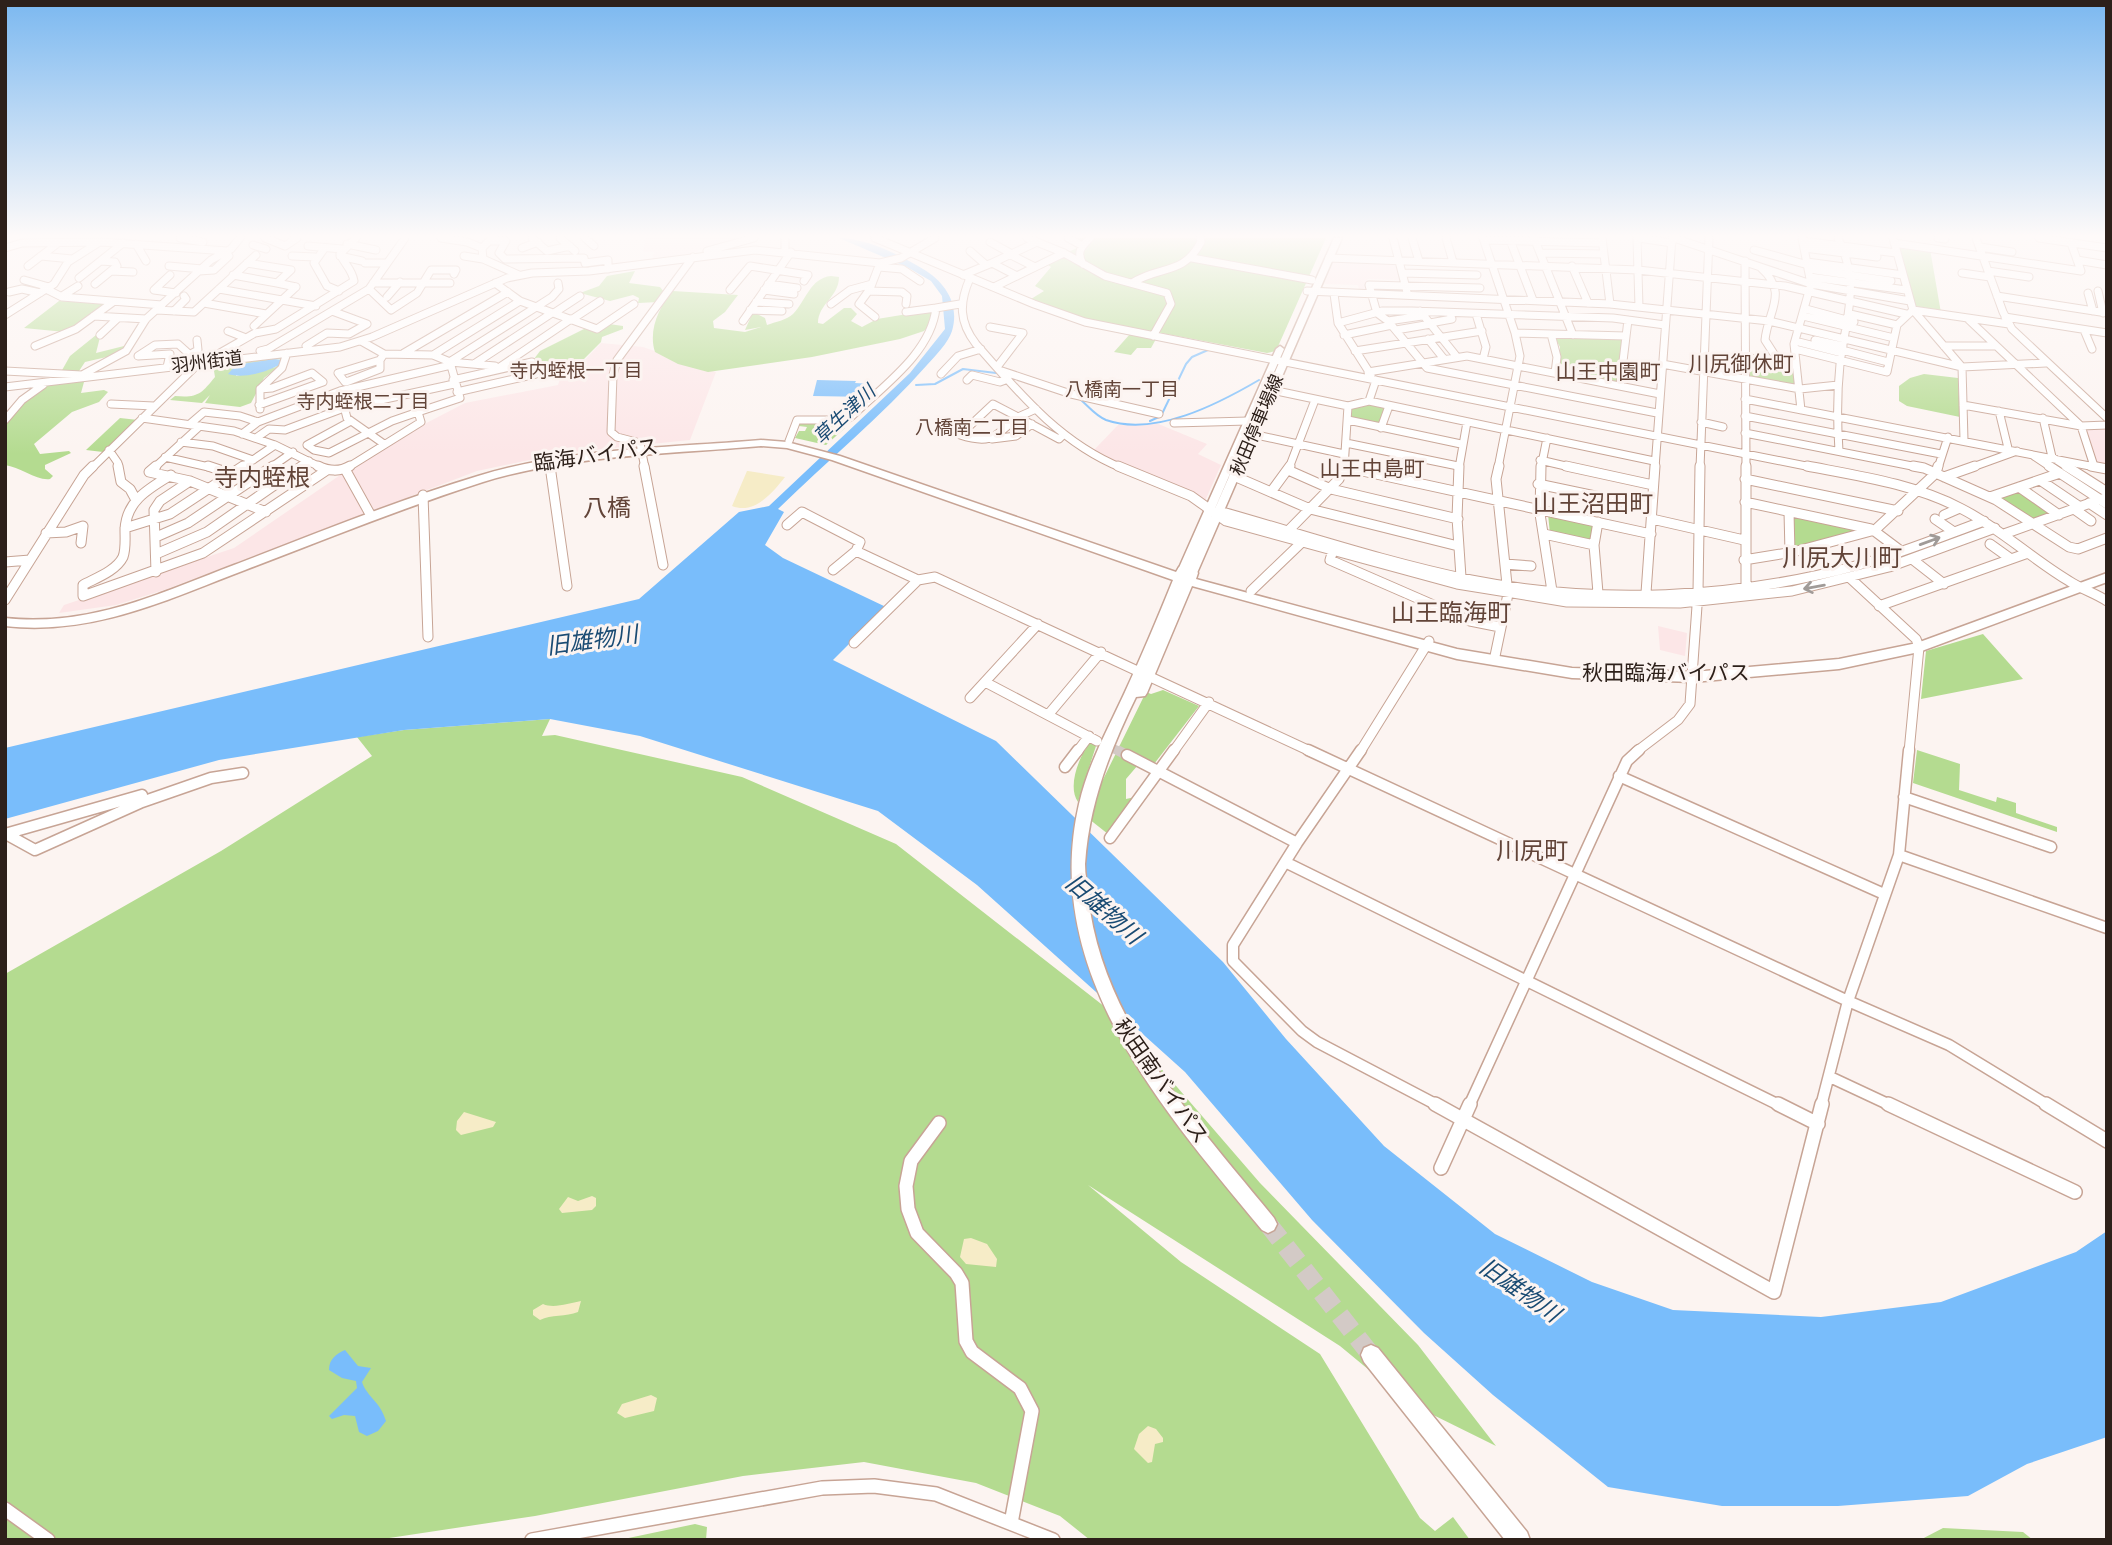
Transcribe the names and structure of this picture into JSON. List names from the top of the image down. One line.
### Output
{"streets":{"highway":["臨海バイパス","秋田臨海バイパス","秋田南バイパス"],"main road":["秋田停車場線"],"street":["羽州街道"]},"crossings":[["秋田停車場線","臨海バイパス"],["秋田停車場線","秋田臨海バイパス"],["秋田停車場線","秋田南バイパス"],["臨海バイパス","秋田臨海バイパス"],["臨海バイパス","秋田南バイパス"],["秋田臨海バイパス","秋田南バイパス"]],"districts":["川尻御休町","寺内蛭根一丁目","山王中園町","八橋南一丁目","寺内蛭根二丁目","八橋南二丁目","山王中島町","寺内蛭根","山王沼田町","八橋","川尻大川町","山王臨海町","川尻町"],"water":["草生津川","旧雄物川"]}
